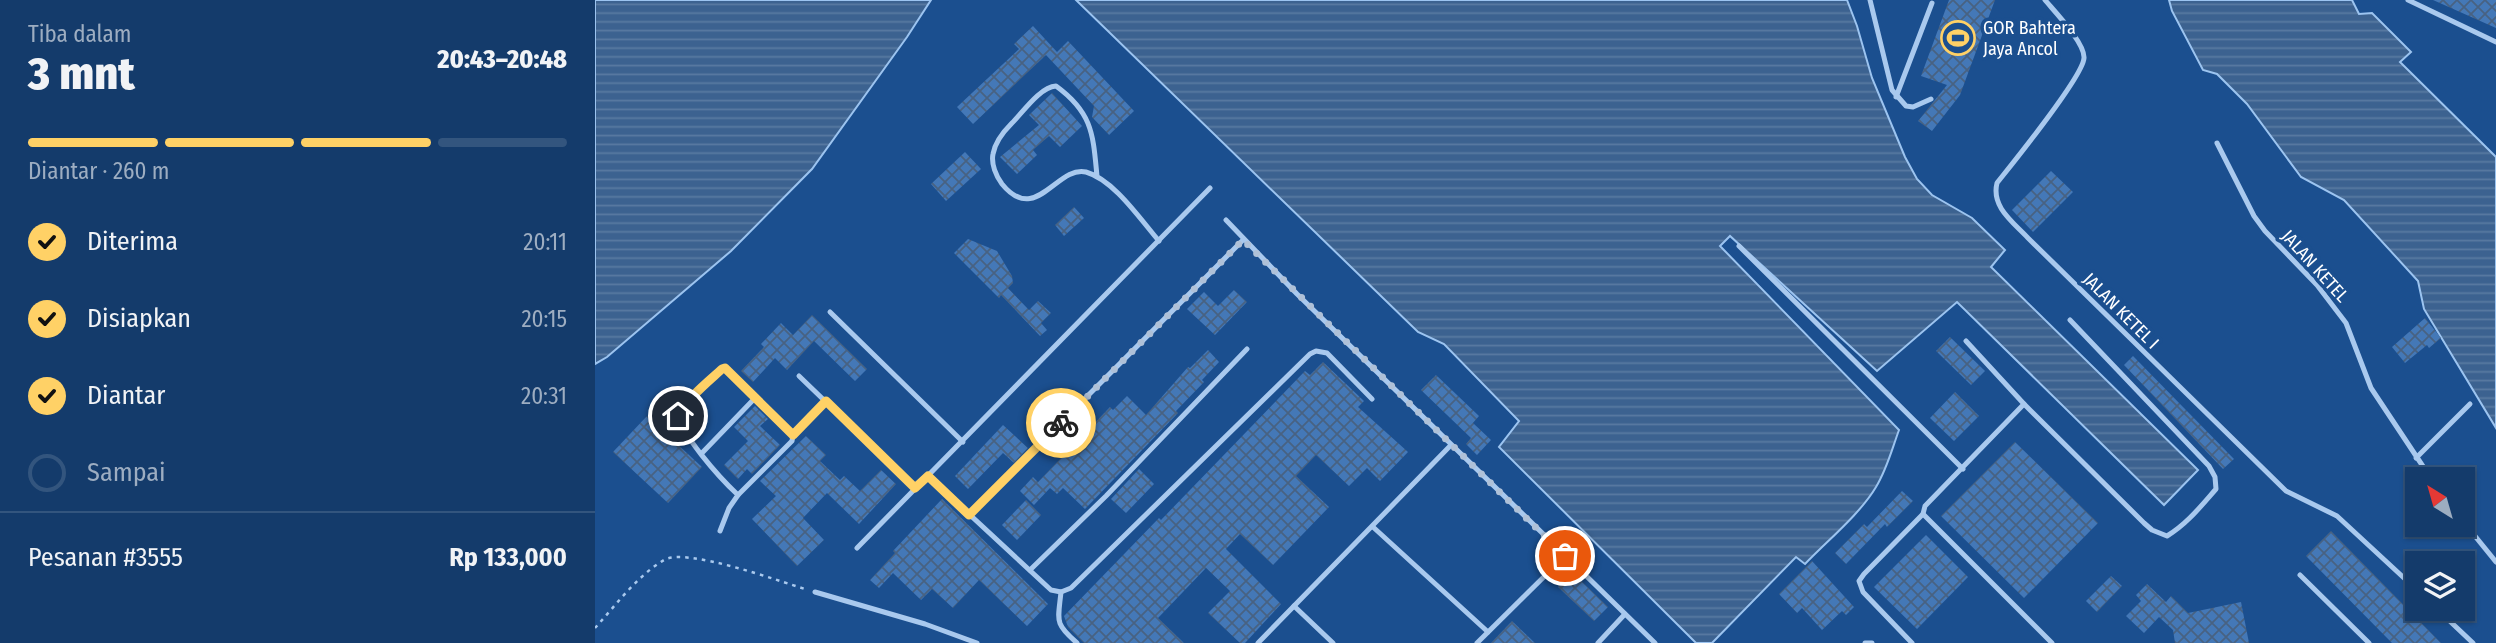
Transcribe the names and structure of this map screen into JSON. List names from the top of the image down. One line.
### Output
{"streets":{"lane":["JALAN KETEL","JALAN KETEL I"]},"places":{"sports":["GOR Bahtera Jaya Ancol"]},"north":"top left","page":{"heading":["3 mnt","Tiba dalam","20:43–20:48"],"panel":["Pesanan #3555","Rp 133,000"],"bar":"Diantar · 260 m","list":[["Diterima","20:11"],["Disiapkan","20:15"],["Diantar","20:31"],"Sampai"]}}
